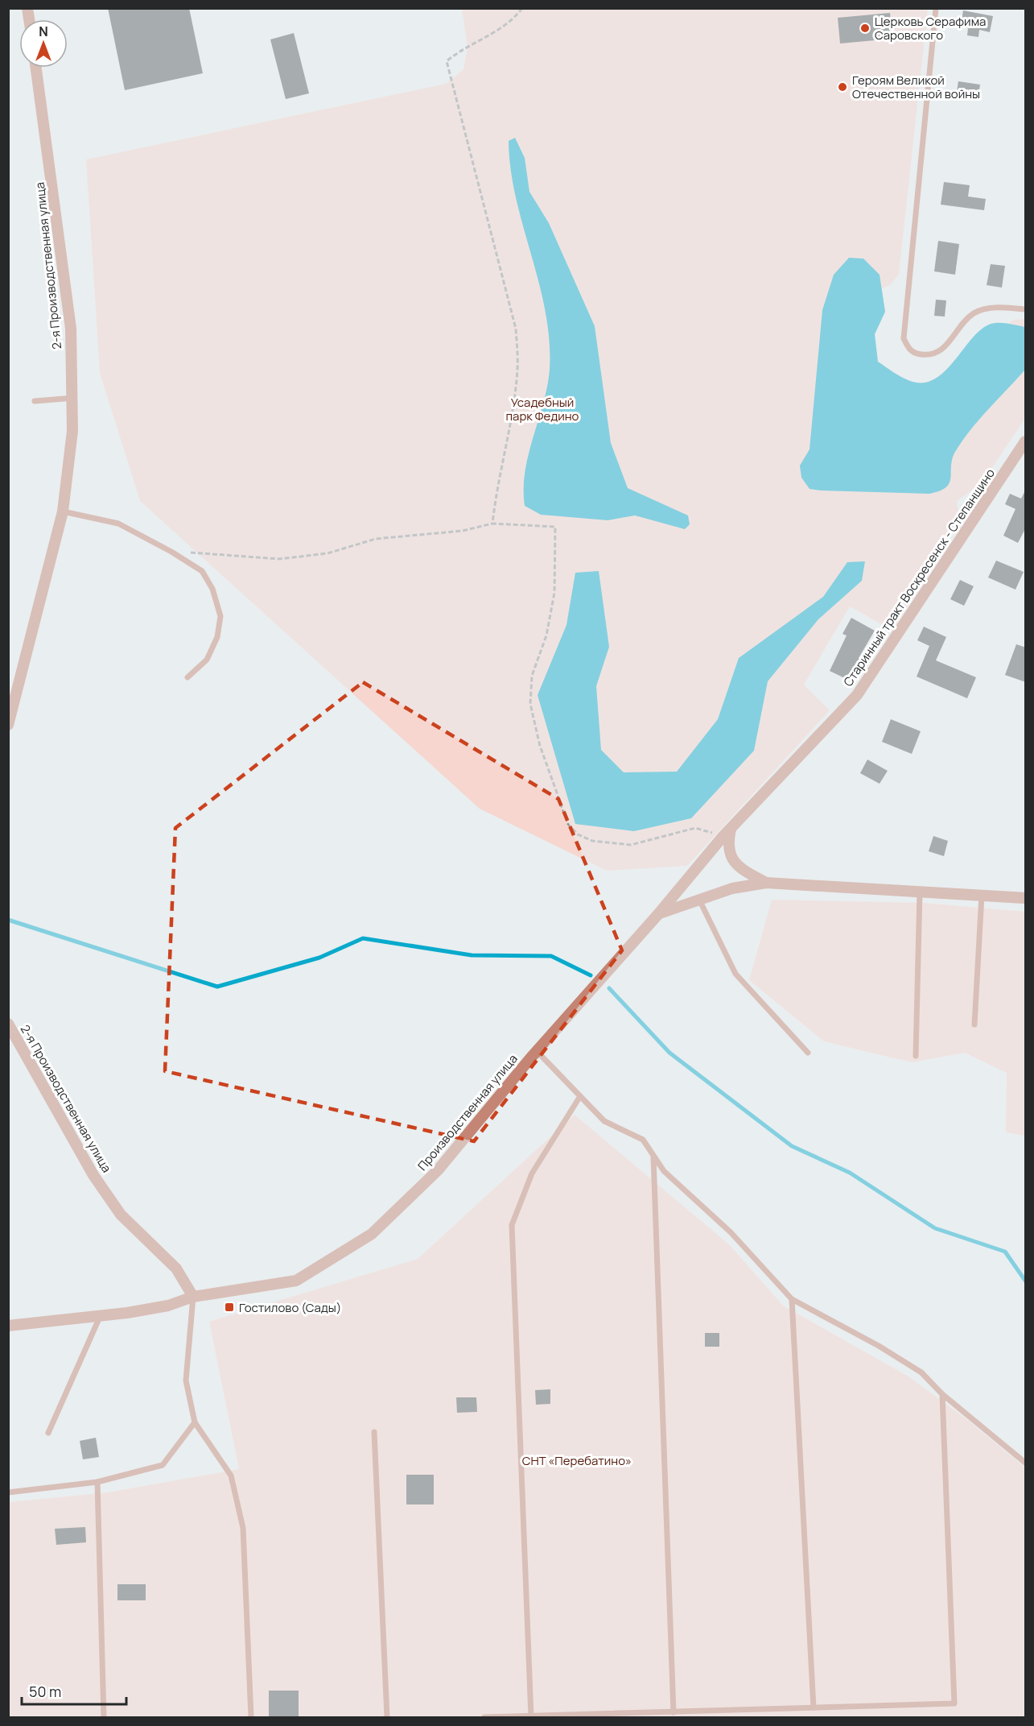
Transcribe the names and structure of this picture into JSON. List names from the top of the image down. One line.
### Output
{"streets":{"street":["2-я Производственная улица","Старинный тракт Воскресенск - Степанщино","Производственная улица"]},"crossings":[["2-я Производственная улица","Производственная улица"],["Старинный тракт Воскресенск - Степанщино","Производственная улица"]],"parks":["Усадебный парк Федино","СНТ «Перебатино»"],"places":{"other":["Церковь Серафима Саровского","Героям Великой Отечественной войны"],"transit":["Гостилово (Сады)"]},"scale_bar":"50 m","north":"top"}
